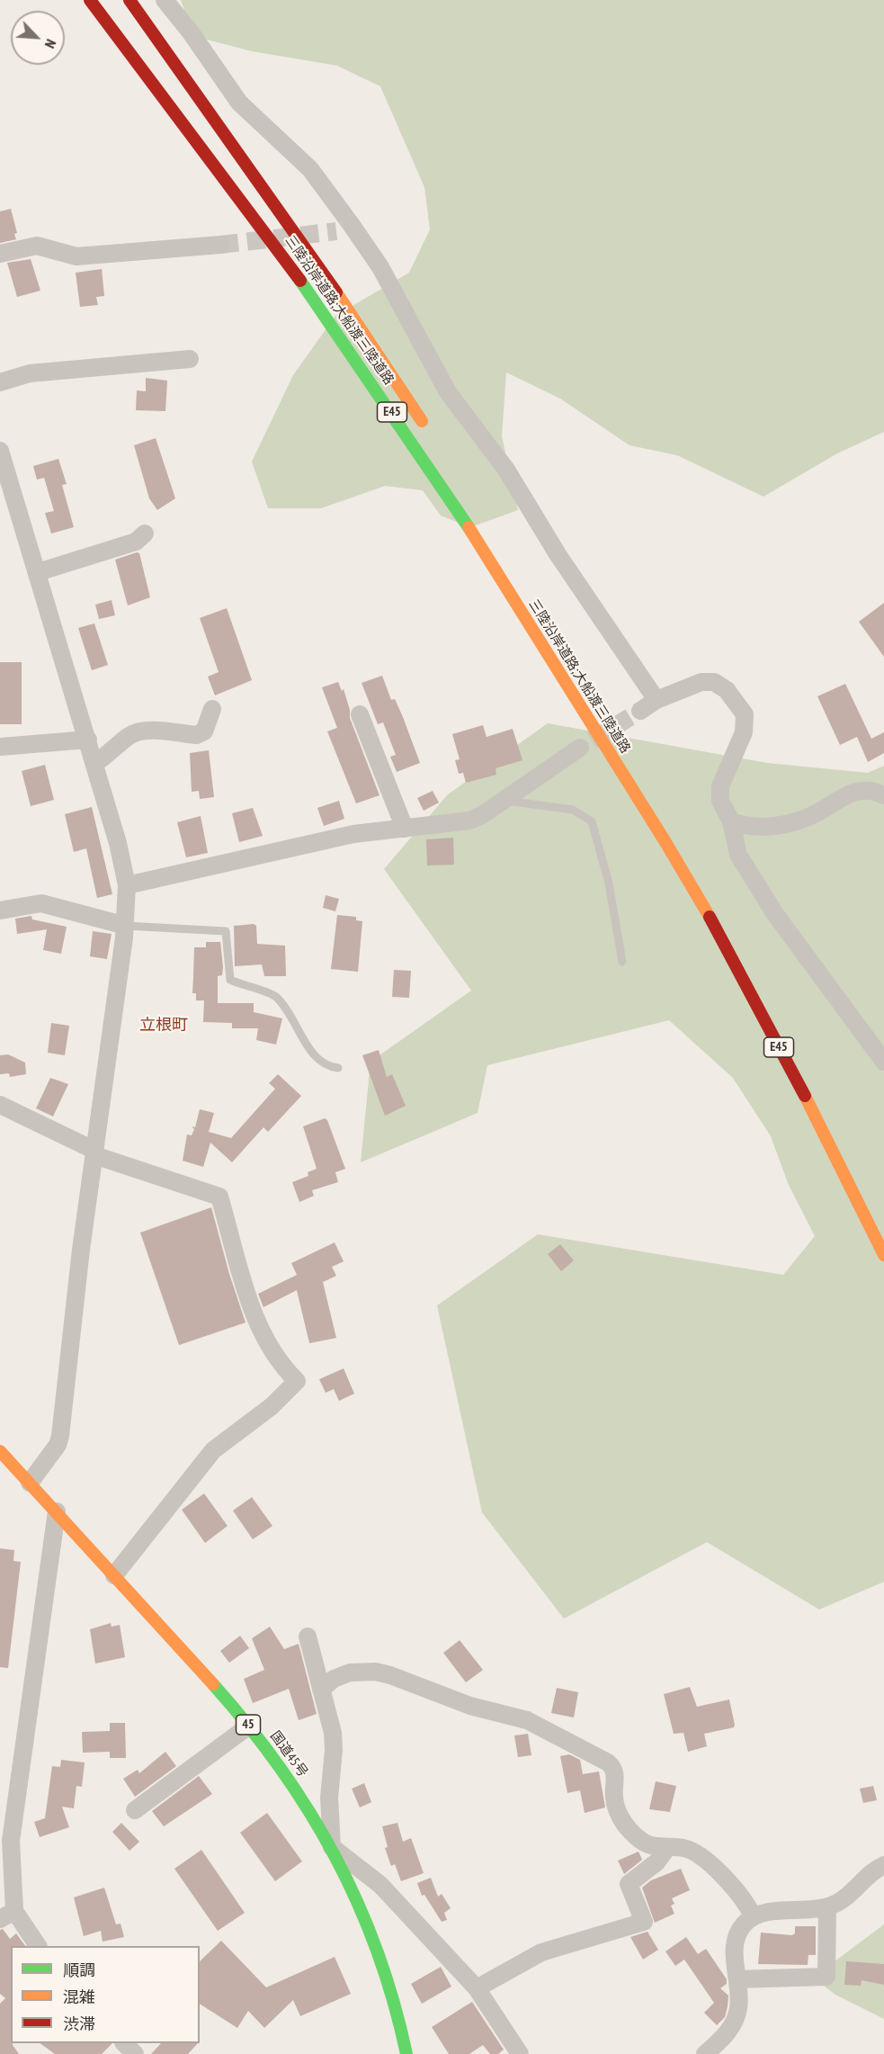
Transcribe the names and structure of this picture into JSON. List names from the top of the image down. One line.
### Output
{"streets":{"highway":["三陸沿岸道路;大船渡三陸道路","E45","45","国道45号"]},"districts":["立根町"],"legend":["順調","混雑","渋滞"],"north":"bottom right"}
